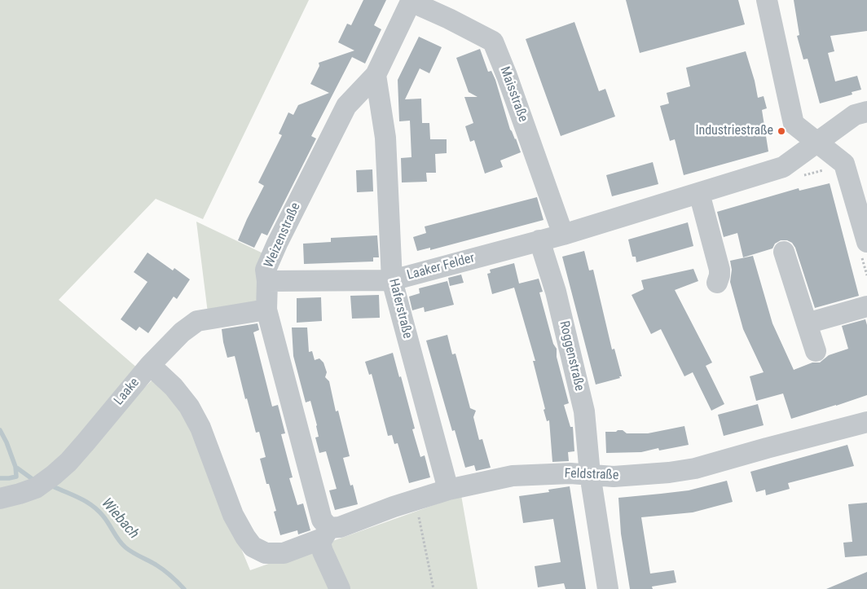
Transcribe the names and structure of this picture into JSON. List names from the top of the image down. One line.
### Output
{"streets":{"street":["Maisstraße","Weizenstraße","Laaker Felder","Haferstraße","Roggenstraße","Laake","Feldstraße"]},"crossings":[["Maisstraße","Weizenstraße"],["Maisstraße","Laaker Felder"],["Weizenstraße","Laaker Felder"],["Weizenstraße","Haferstraße"],["Weizenstraße","Laake"],["Weizenstraße","Feldstraße"],["Laaker Felder","Haferstraße"],["Laaker Felder","Roggenstraße"],["Haferstraße","Feldstraße"],["Roggenstraße","Feldstraße"],["Laake","Feldstraße"]],"water":["Wiebach"],"places":["Industriestraße"]}
